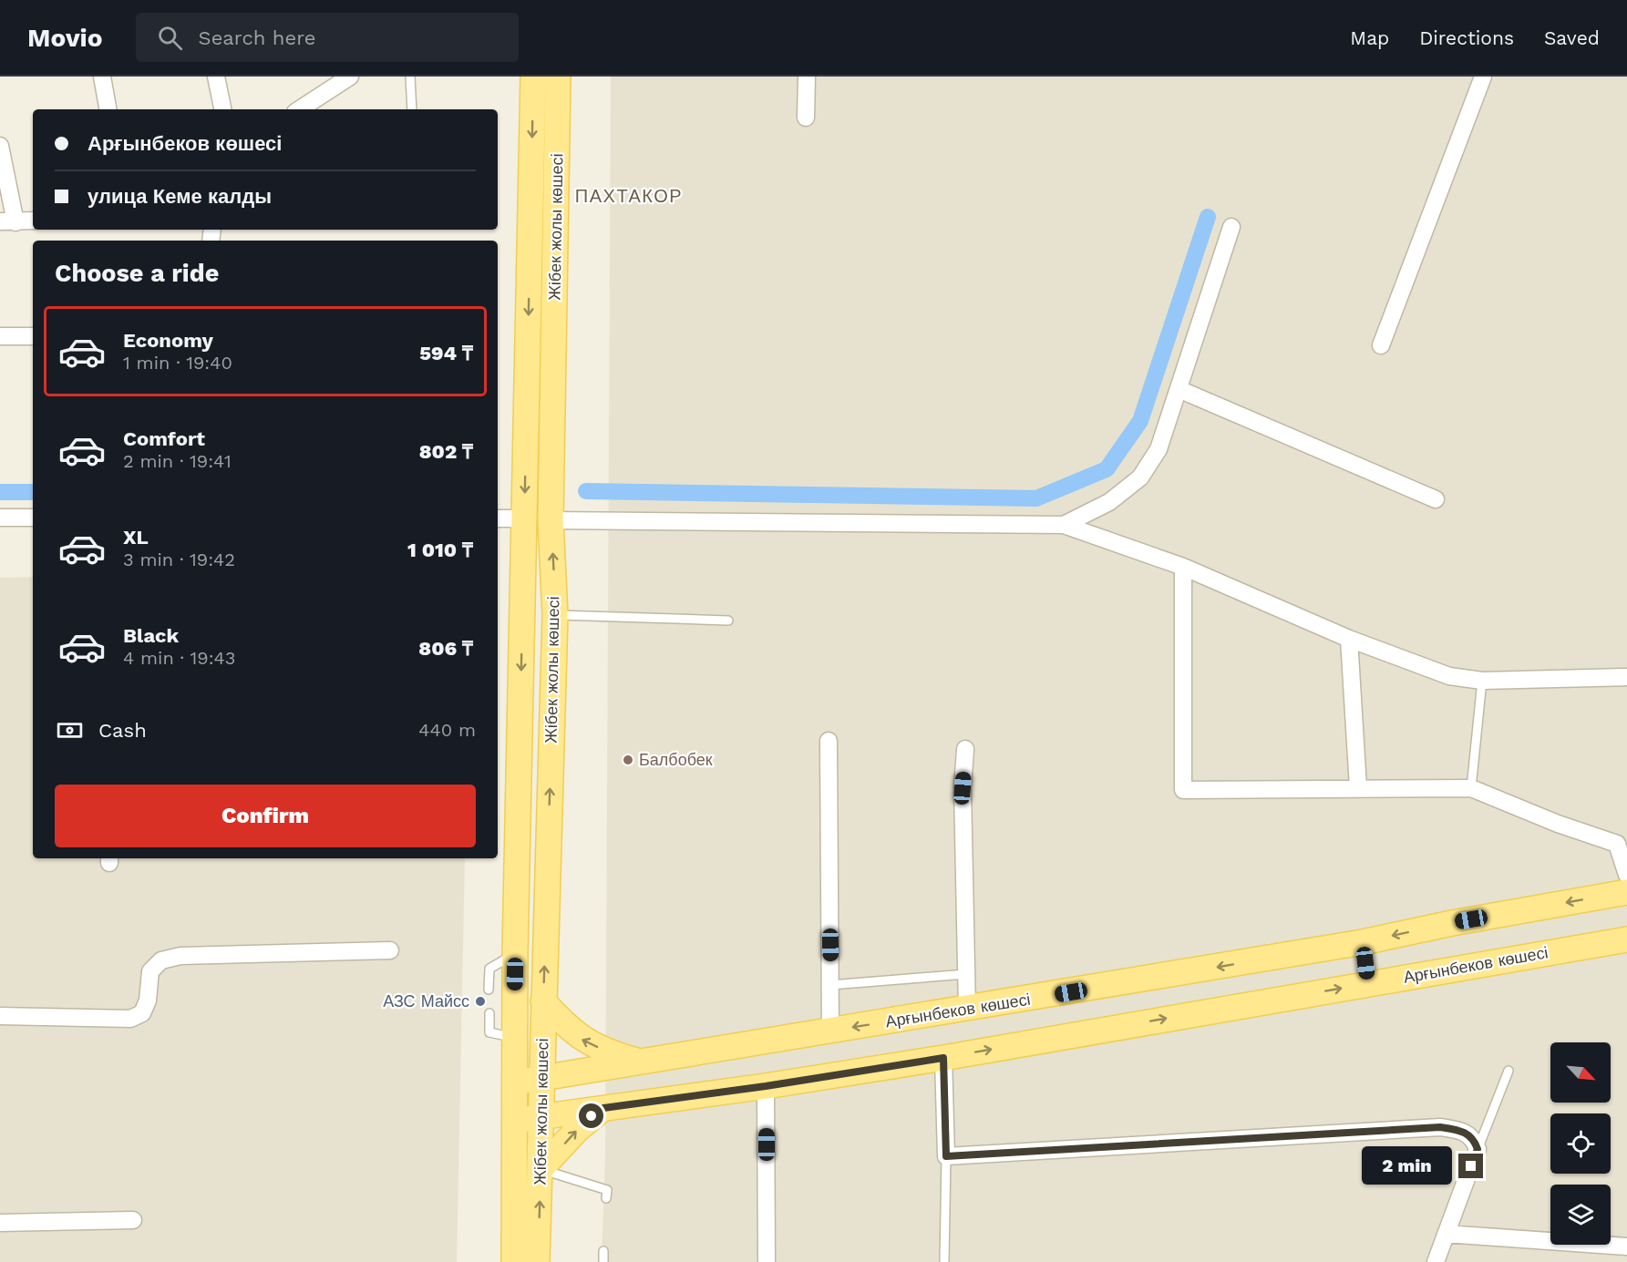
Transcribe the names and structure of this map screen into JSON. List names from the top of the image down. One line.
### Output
{"streets":{"main road":["Жібек жолы көшесі","Арғынбеков көшесі"]},"crossings":[["Жібек жолы көшесі","Арғынбеков көшесі"]],"districts":["ПАХТАКОР"],"places":["Балбобек","АЗС Майсс"],"north":"bottom right","page":{"header":"Movio","search":"Search here","nav":["Map","Directions","Saved"],"banner":["Арғынбеков көшесі","улица Кеме калды"],"heading":"Choose a ride","list":[{"name":"Economy","note":"1 min · 19:40","value":"594 ₸"},{"name":"Comfort","note":"2 min · 19:41","value":"802 ₸"},{"name":"XL","note":"3 min · 19:42","value":"1 010 ₸"},{"name":"Black","note":"4 min · 19:43","value":"806 ₸"}],"pay":["Cash","440 m"],"buttons":"Confirm","bubble":"2 min"}}
